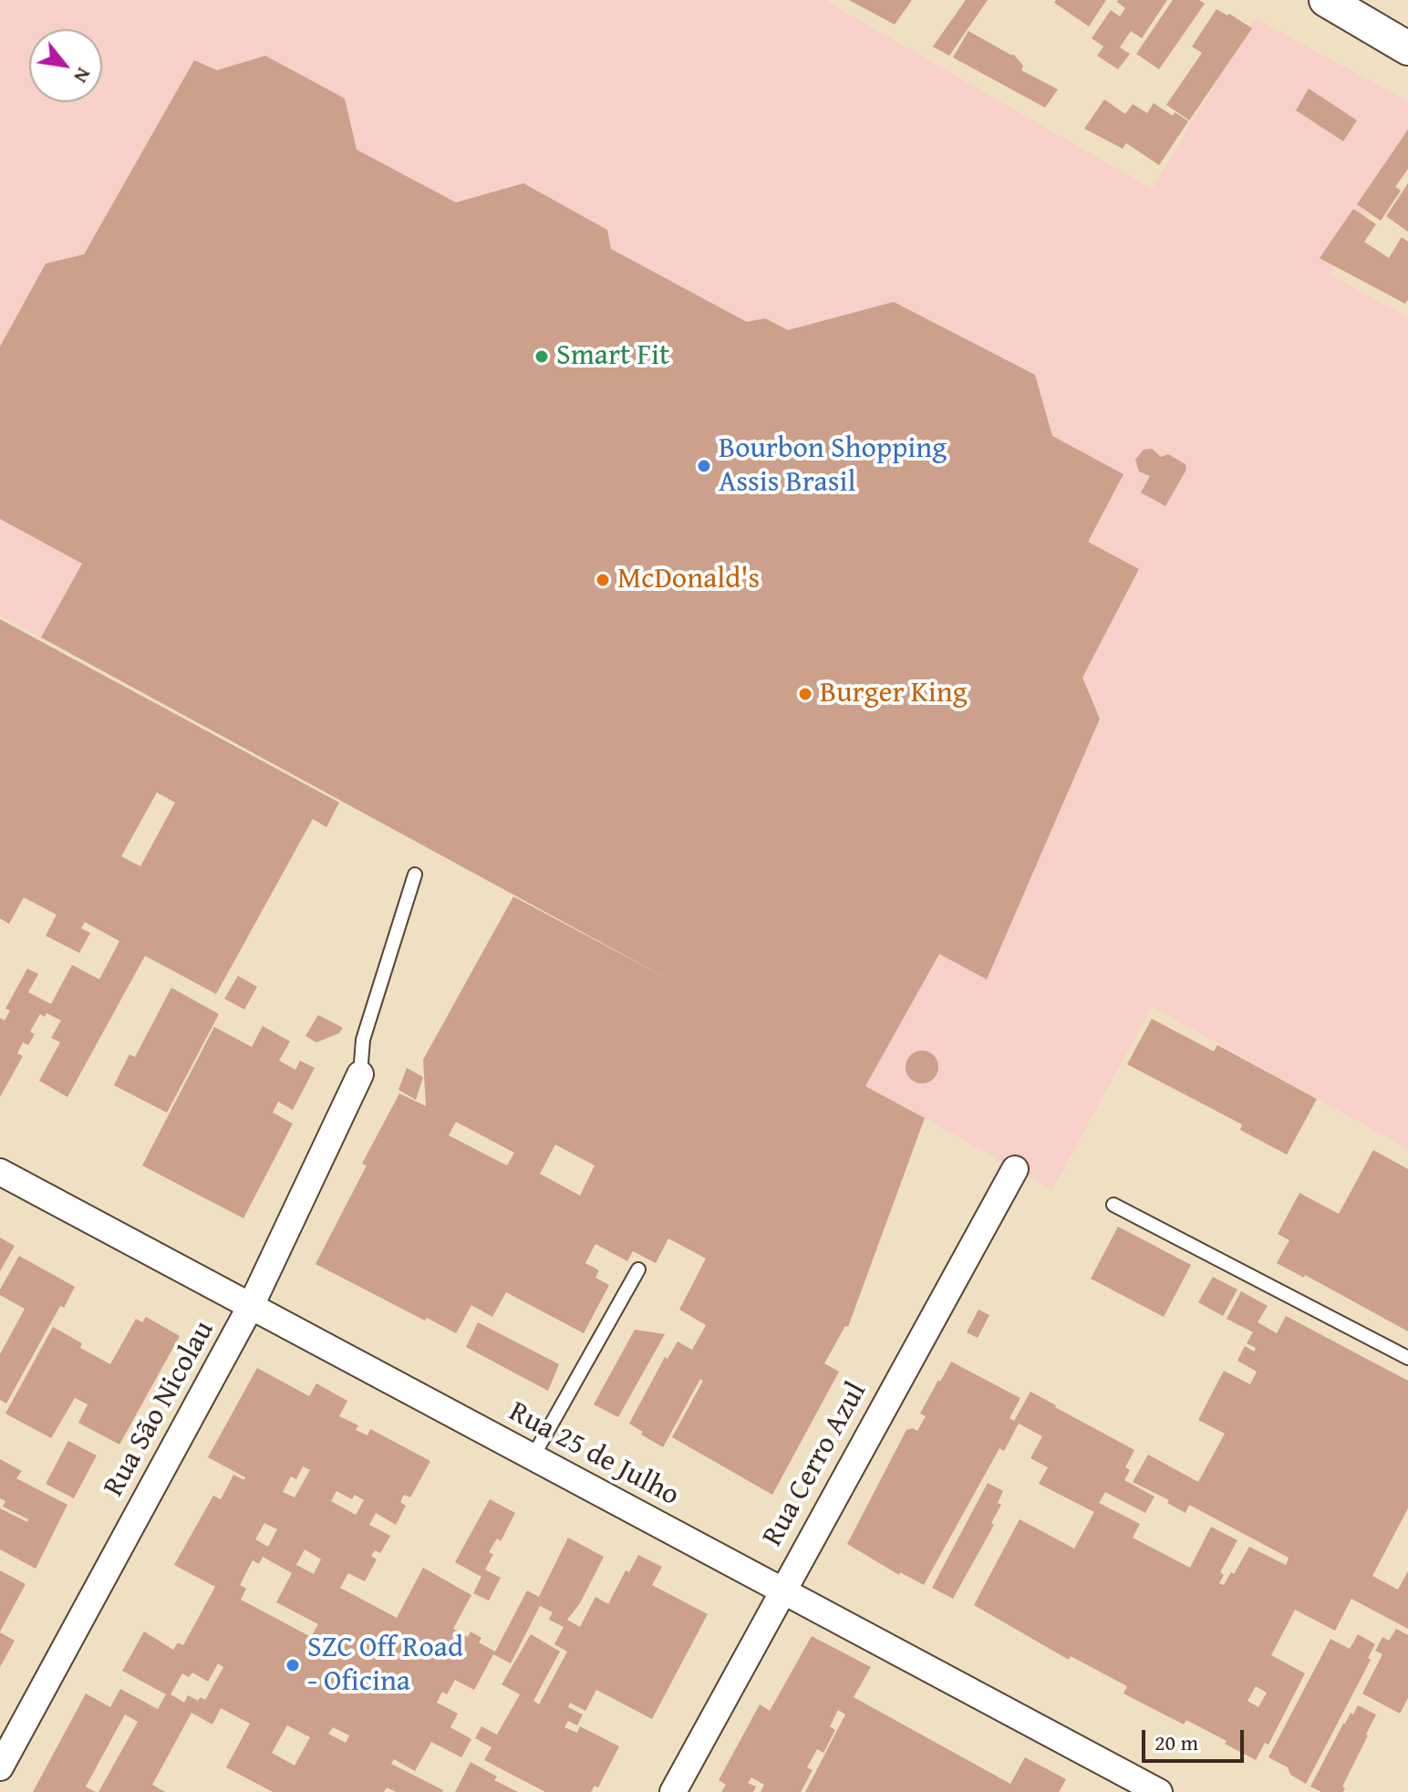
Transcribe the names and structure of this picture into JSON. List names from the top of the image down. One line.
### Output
{"streets":{"street":["Rua São Nicolau","Rua 25 de Julho","Rua Cerro Azul"]},"crossings":[["Rua São Nicolau","Rua 25 de Julho"],["Rua 25 de Julho","Rua Cerro Azul"]],"places":["Smart Fit","Bourbon Shopping Assis Brasil","McDonald's","Burger King","SZC Off Road - Oficina"],"scale_bar":"20 m","north":"bottom right"}
